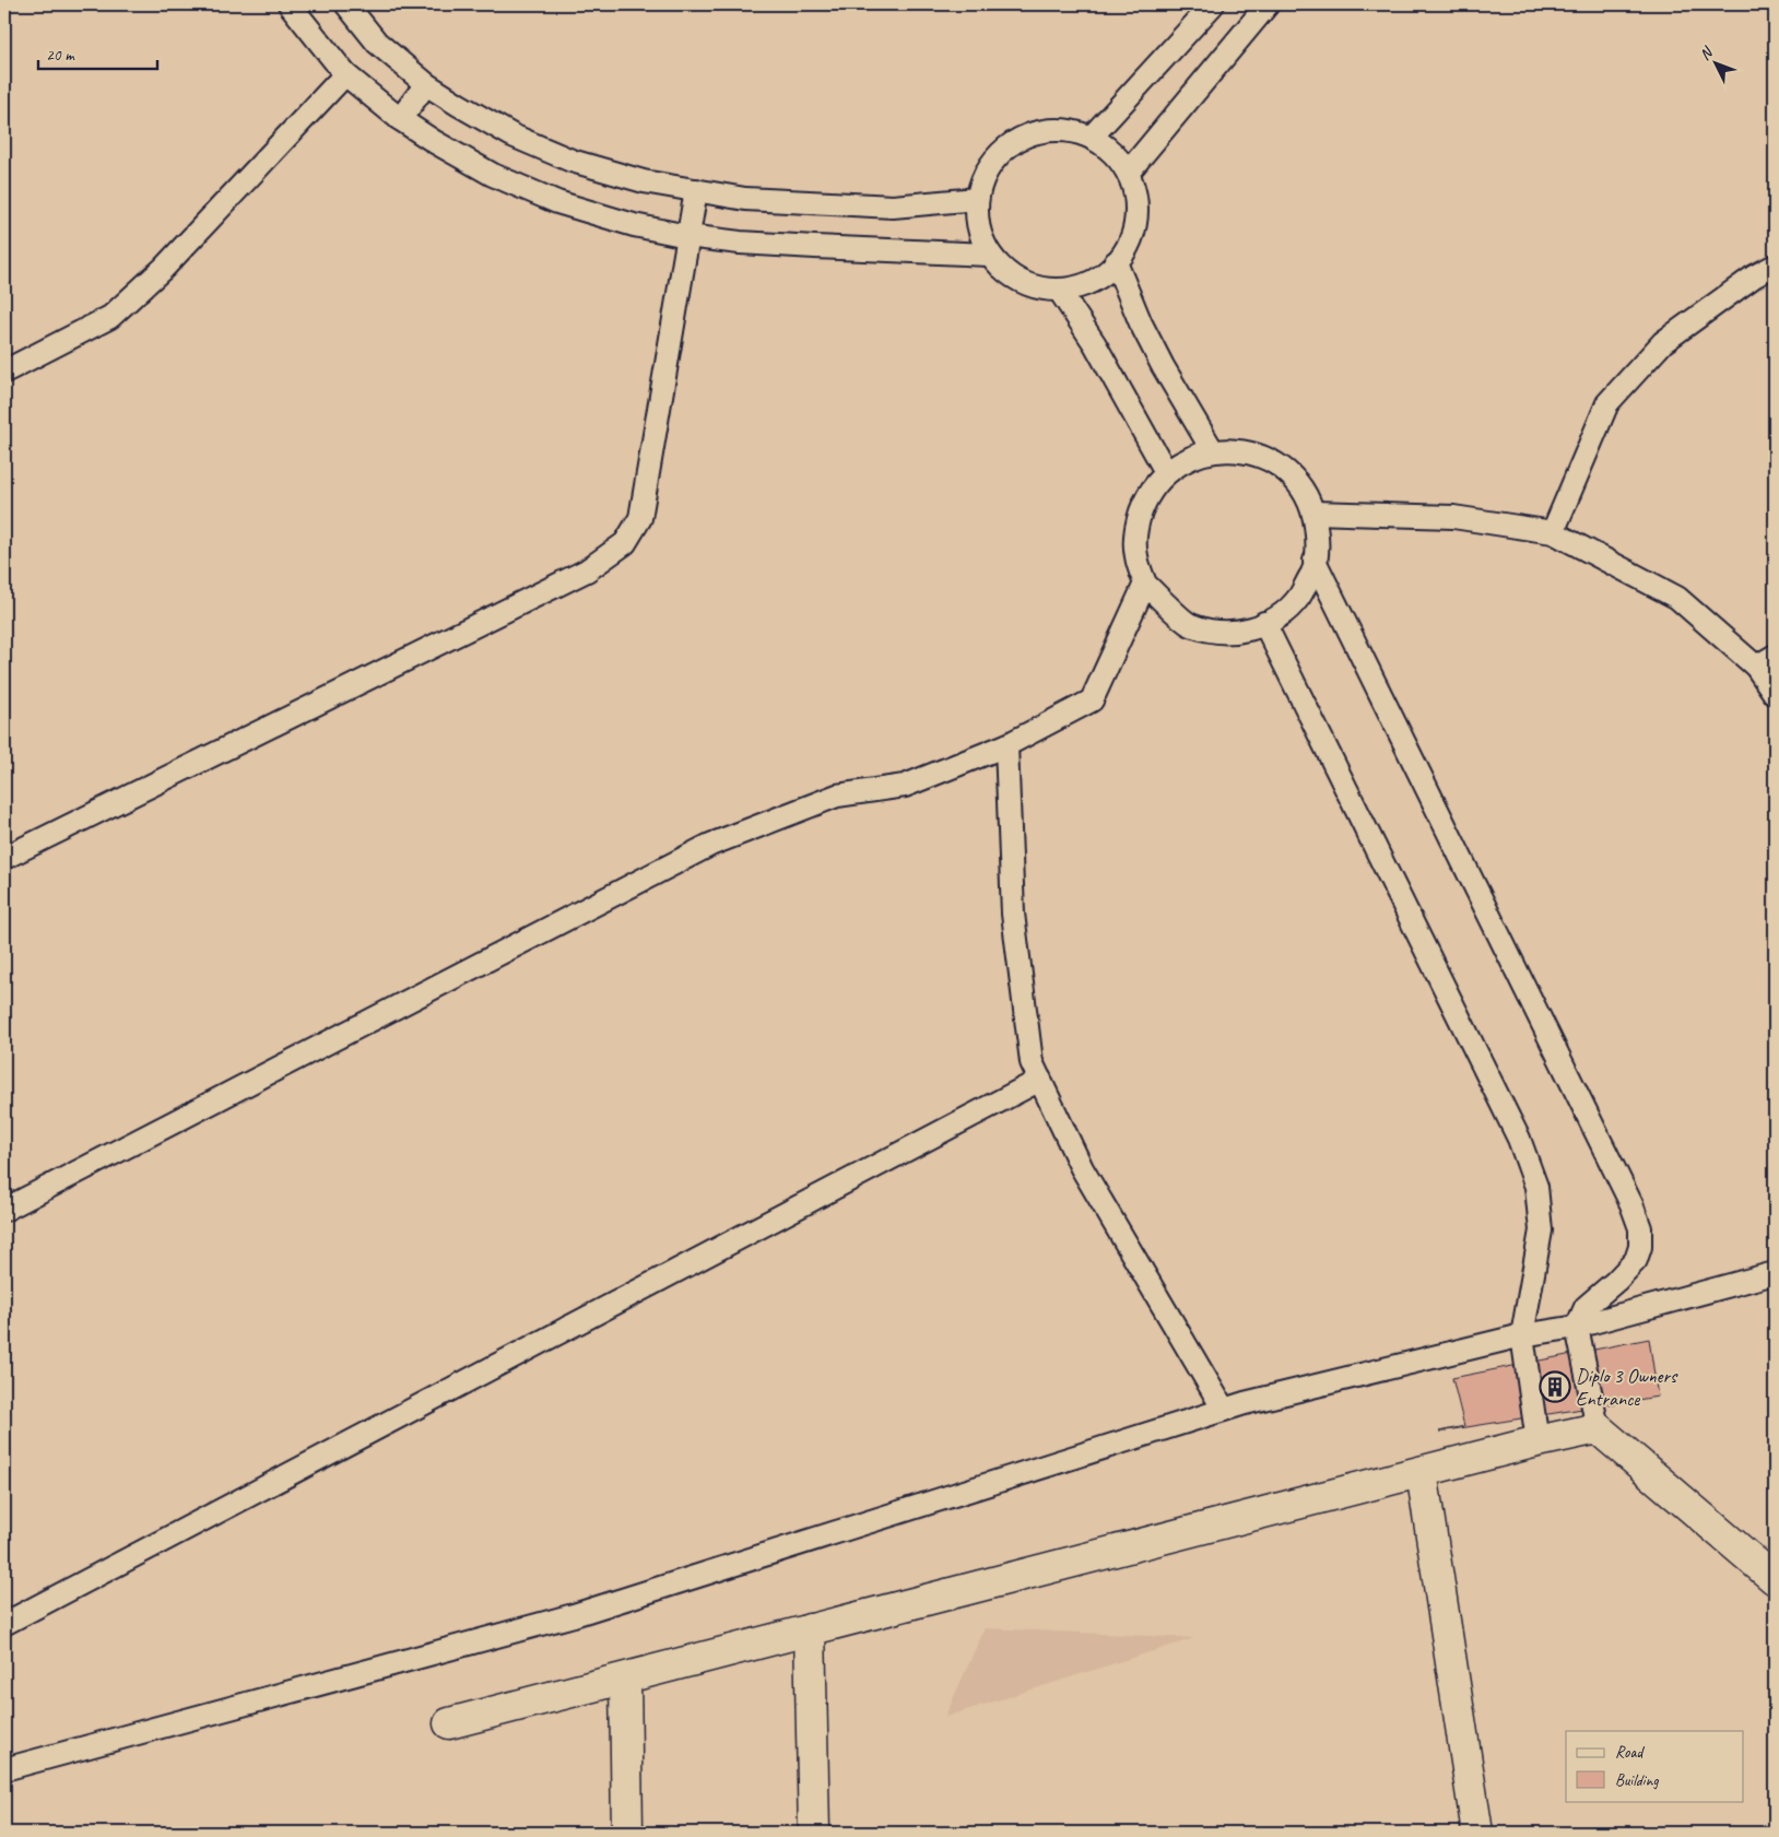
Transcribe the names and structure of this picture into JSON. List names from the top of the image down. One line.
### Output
{"places":{"building":["Diplo 3 Owners Entrance"]},"legend":["Road","Building"],"scale_bar":"20 m","north":"top left"}
